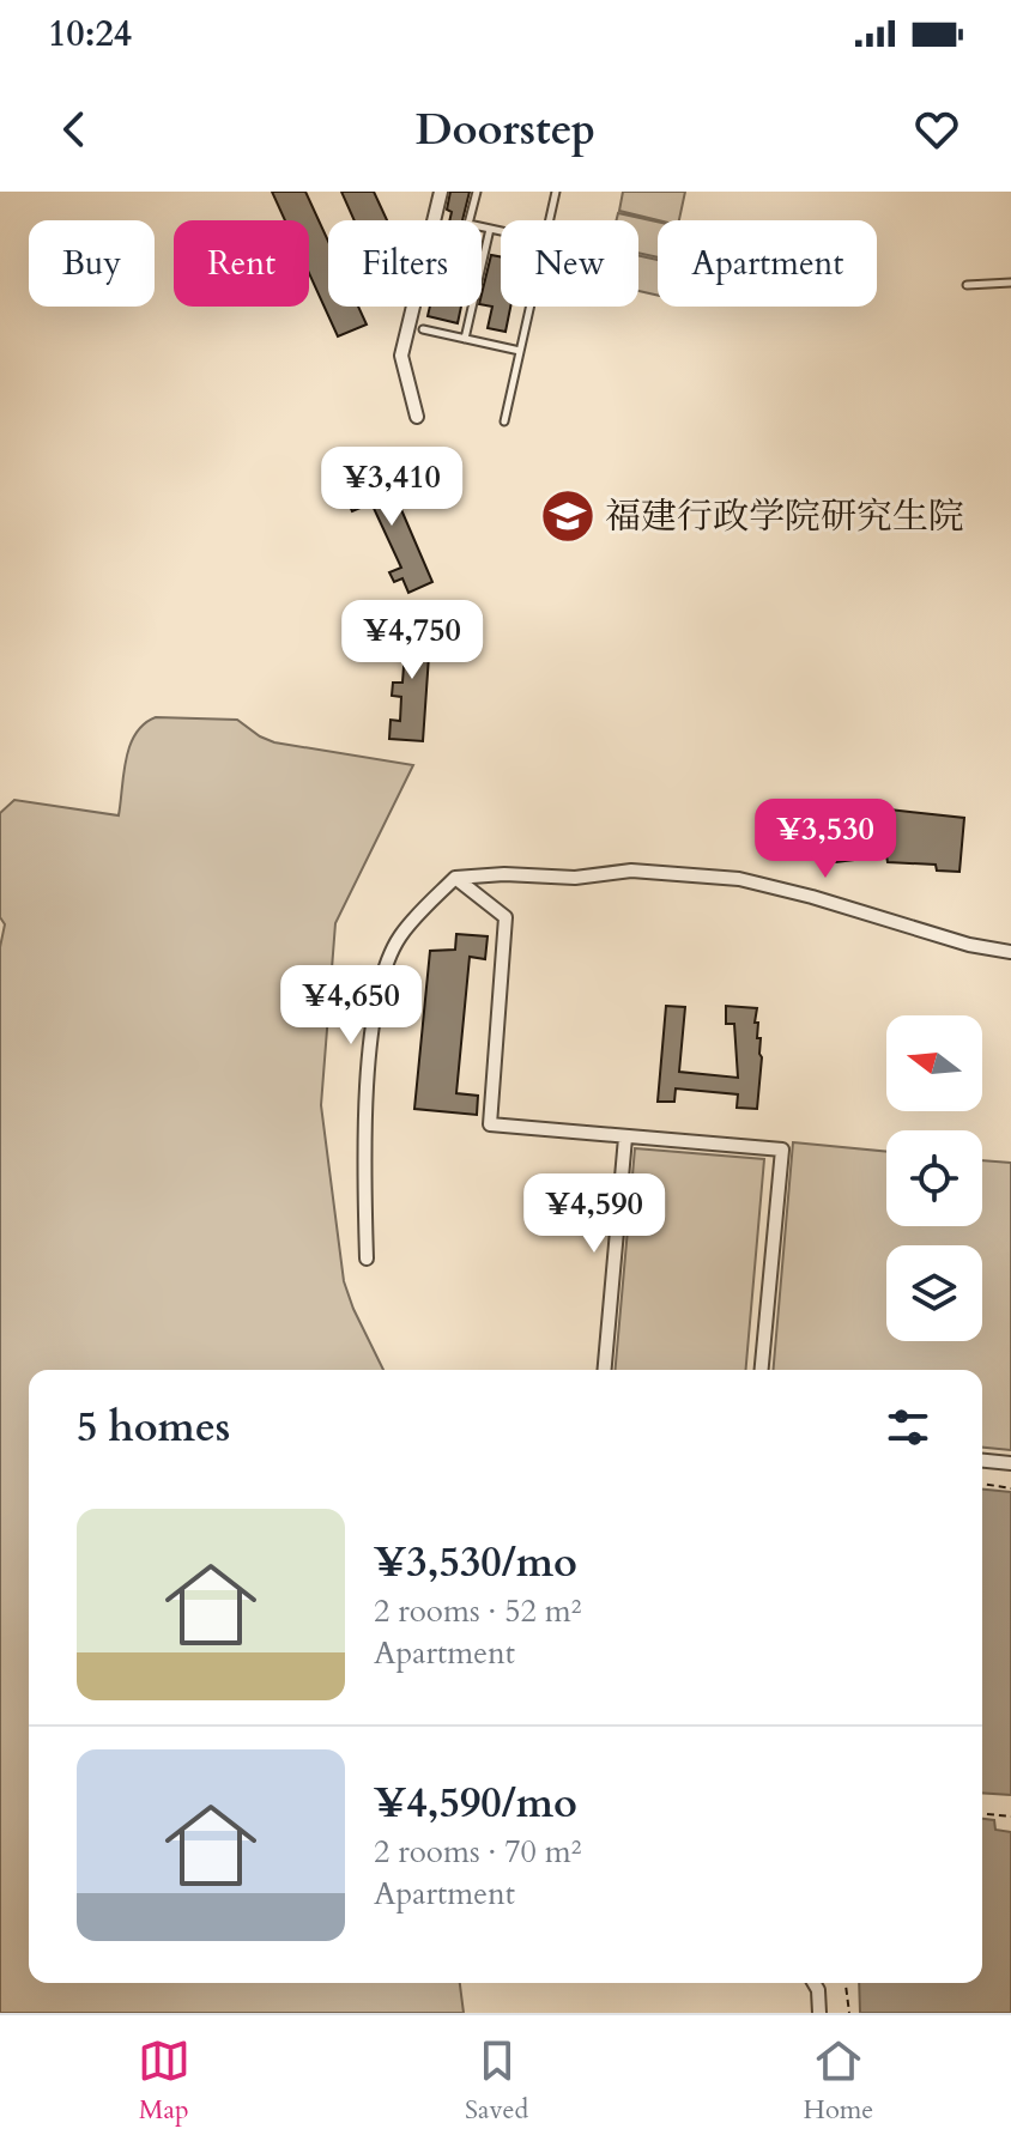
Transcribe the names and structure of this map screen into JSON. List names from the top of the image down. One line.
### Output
{"places":{"school or university":["福建行政学院研究生院"]},"north":"left","page":{"status":"10:24","header":"Doorstep","chip":["Buy","Rent","Filters","New","Apartment"],"price":["¥3,410","¥4,750","¥3,530","¥4,650","¥4,590"],"heading":"5 homes","list":[{"name":"¥3,530/mo","note":"2 rooms · 52 m² · Apartment"},{"name":"¥4,590/mo","note":"2 rooms · 70 m² · Apartment"}],"tabs":["Map","Saved","Home"]}}
